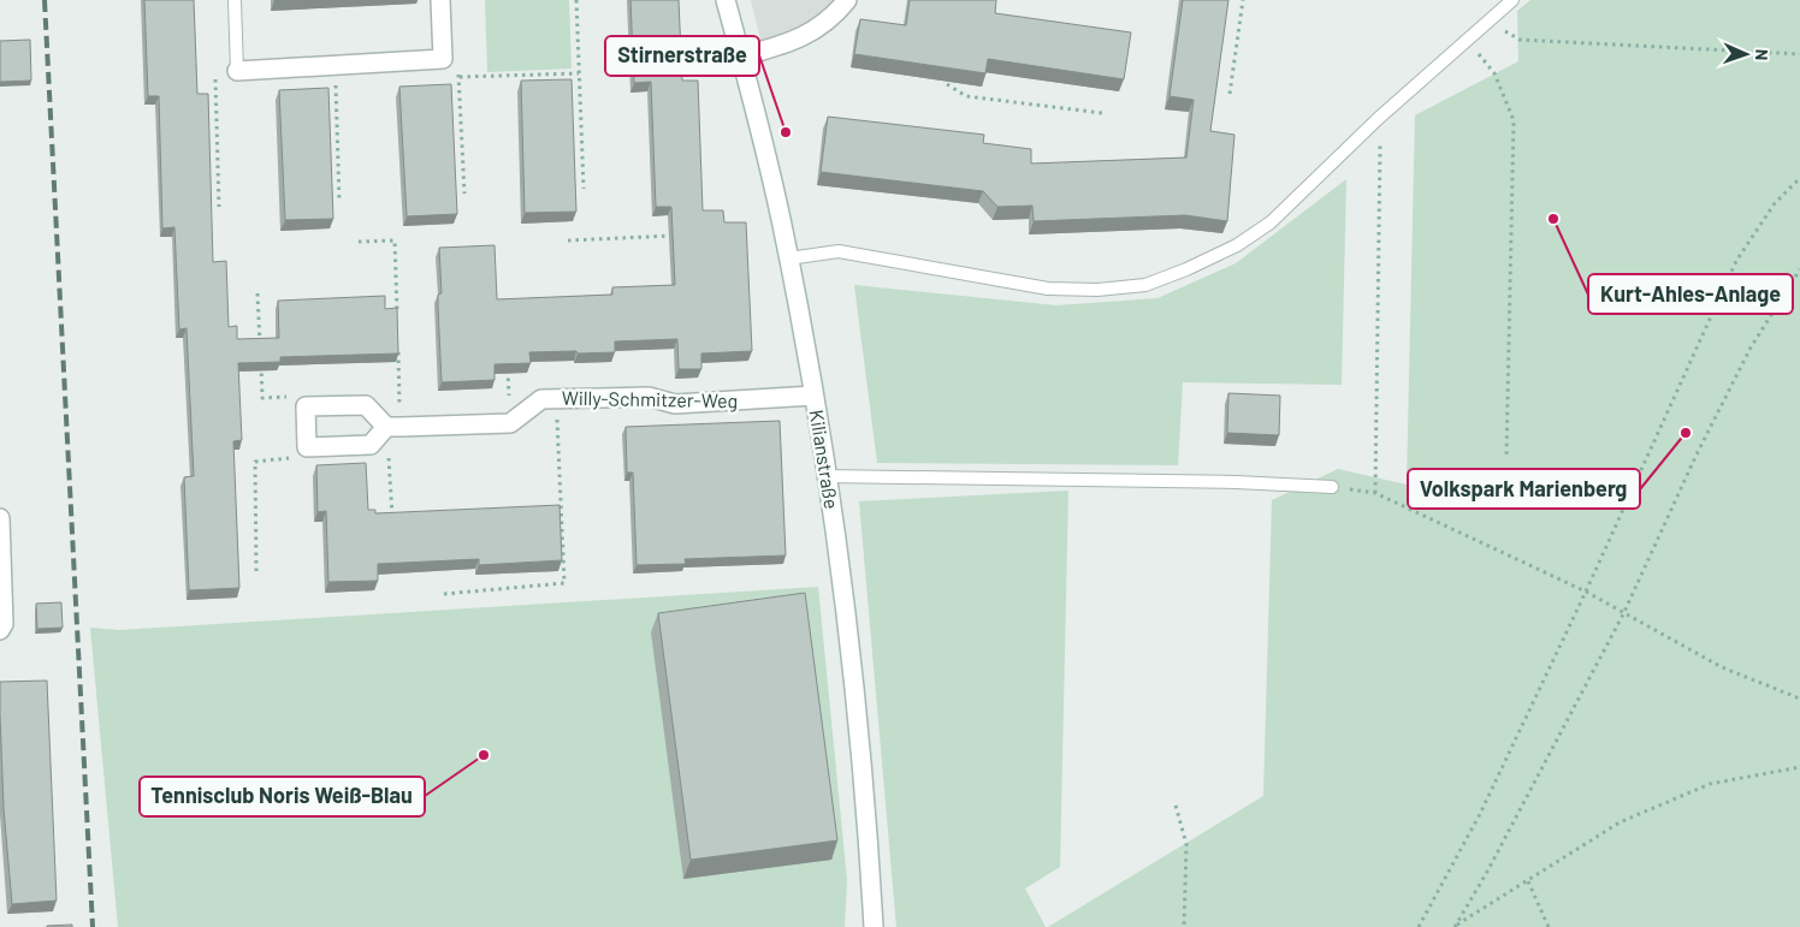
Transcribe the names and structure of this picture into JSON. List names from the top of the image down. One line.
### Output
{"streets":{"street":["Willy-Schmitzer-Weg","Kilianstraße"]},"crossings":[["Willy-Schmitzer-Weg","Kilianstraße"]],"places":["Stirnerstraße","Kurt-Ahles-Anlage","Volkspark Marienberg","Tennisclub Noris Weiß-Blau"],"north":"right"}
